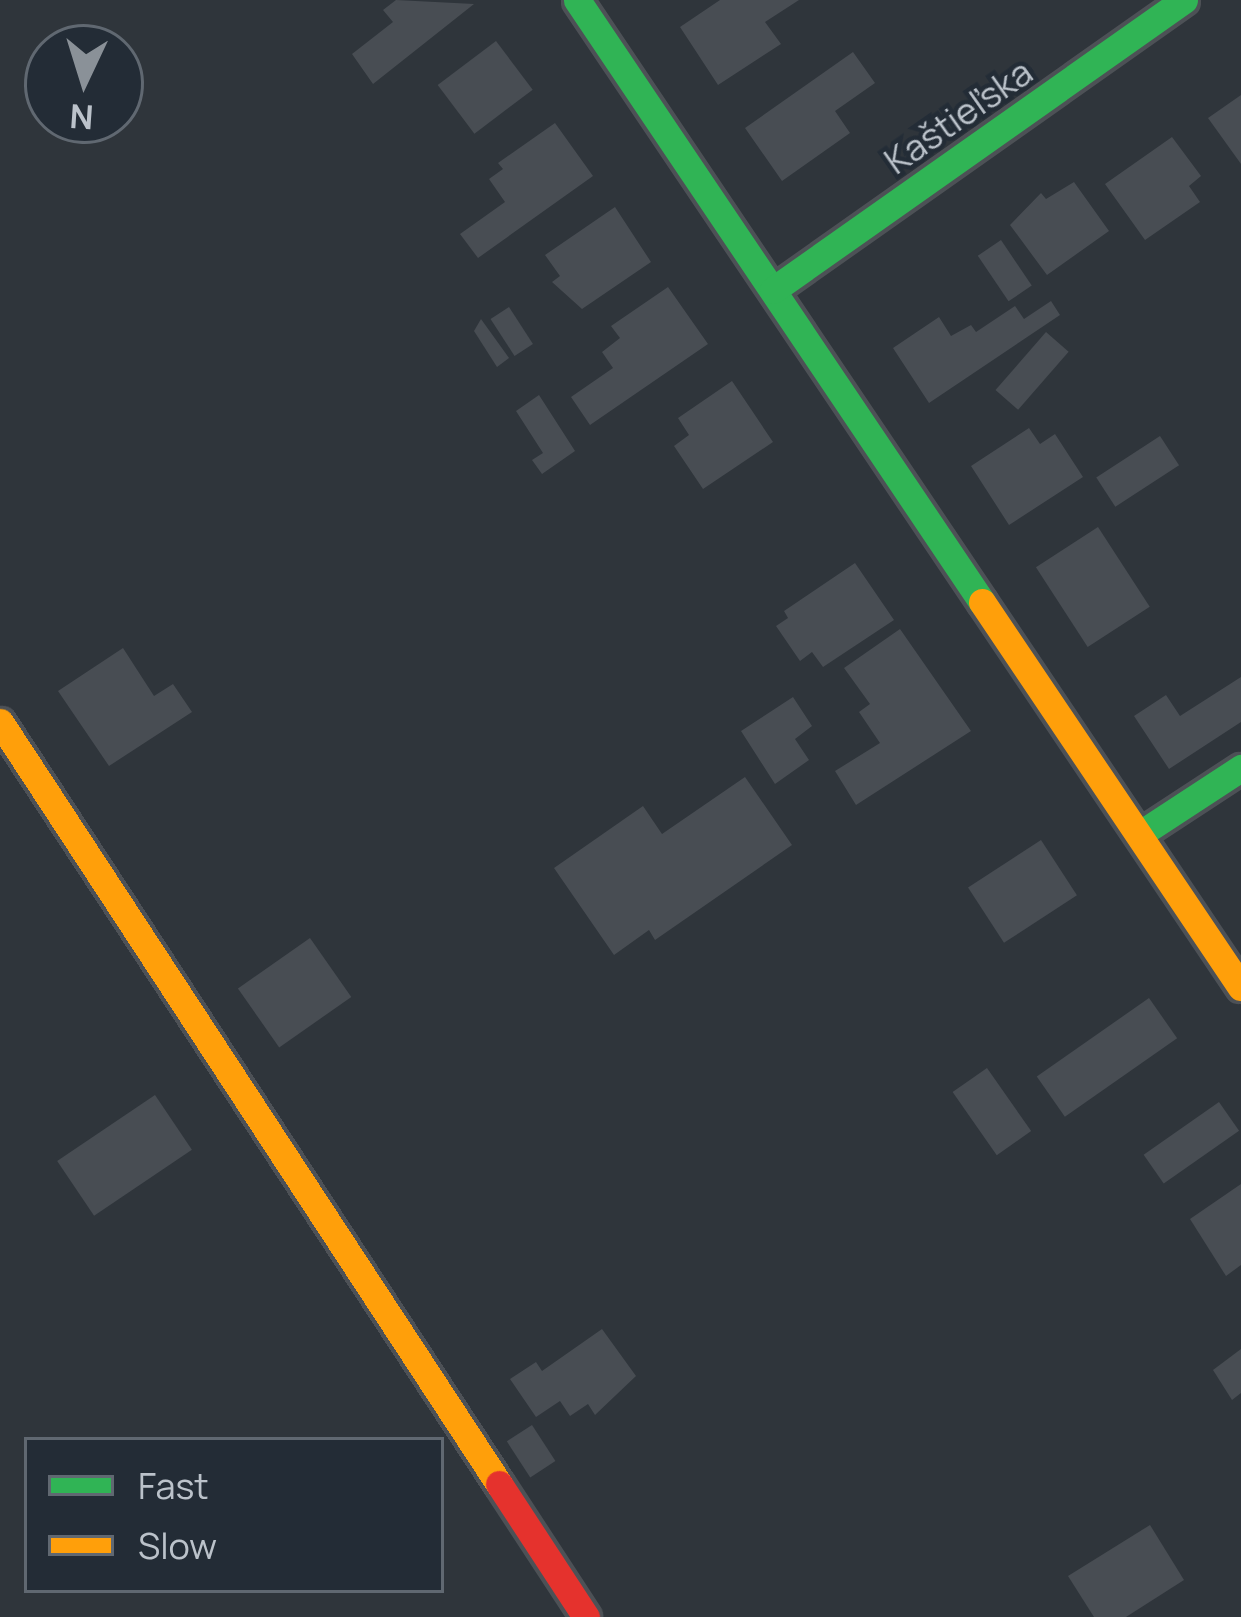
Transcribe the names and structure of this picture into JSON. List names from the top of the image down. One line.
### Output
{"streets":{"street":["Kaštieľska"]},"legend":["Fast","Slow"],"north":"bottom"}
